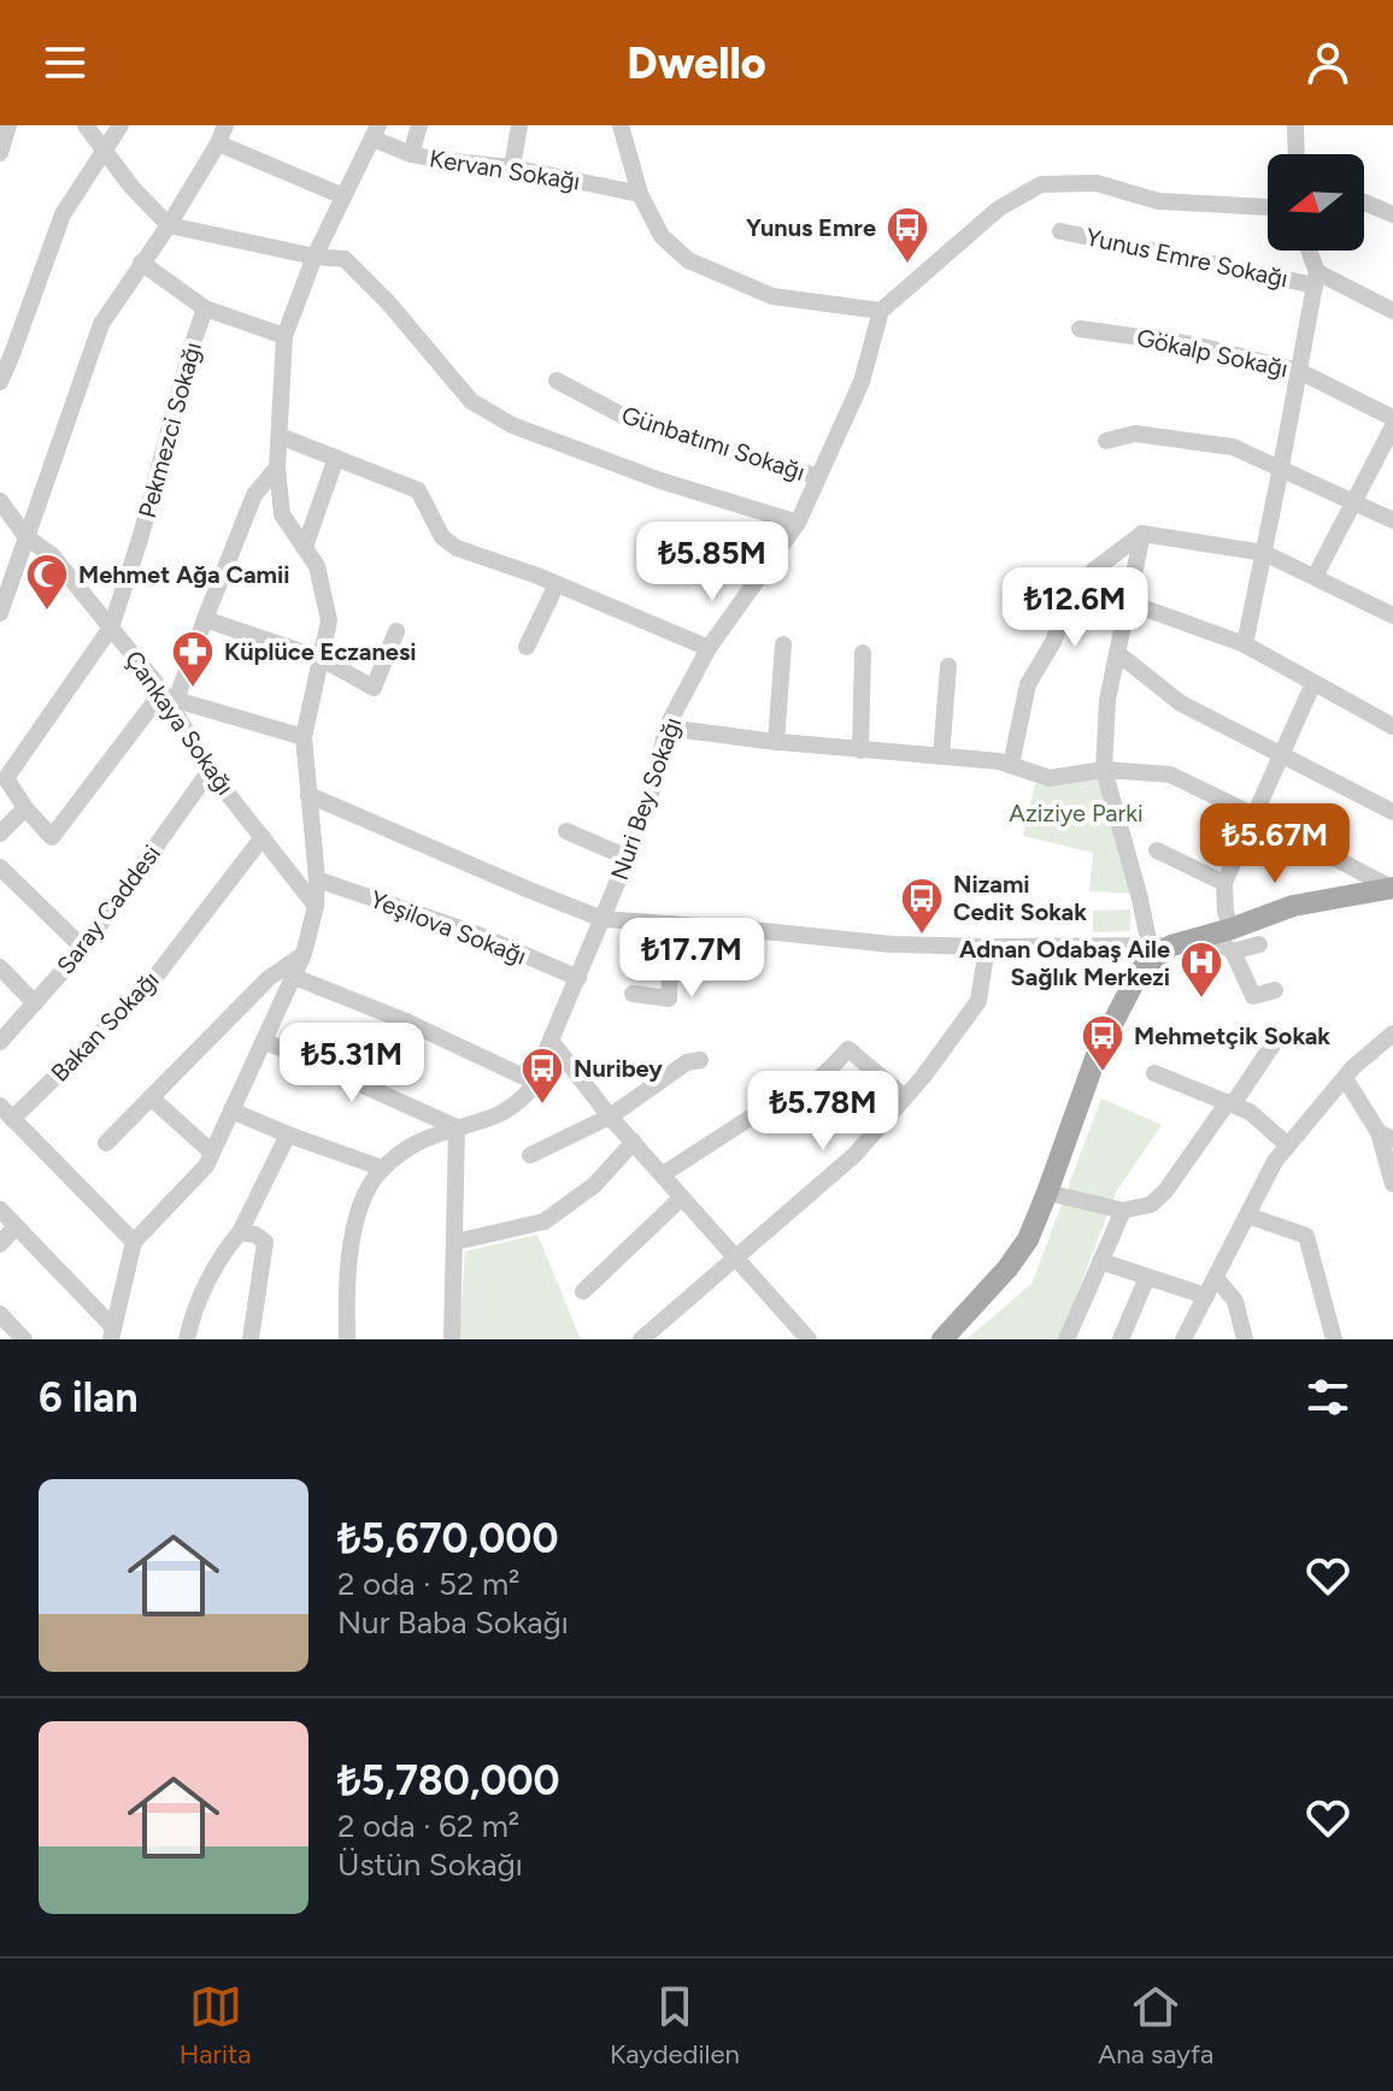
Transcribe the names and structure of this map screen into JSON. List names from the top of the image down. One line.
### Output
{"streets":{"street":["Kervan Sokağı","Yunus Emre Sokağı","Gökalp Sokağı","Pekmezci Sokağı","Günbatımı Sokağı","Çankaya Sokağı","Nuri Bey Sokağı","Saray Caddesi","Yeşilova Sokağı","Bakan Sokağı"]},"crossings":[["Yunus Emre Sokağı","Nuri Bey Sokağı"],["Pekmezci Sokağı","Çankaya Sokağı"],["Günbatımı Sokağı","Nuri Bey Sokağı"],["Çankaya Sokağı","Saray Caddesi"],["Çankaya Sokağı","Bakan Sokağı"],["Nuri Bey Sokağı","Yeşilova Sokağı"]],"parks":["Aziziye Parki"],"places":{"bus stop":["Yunus Emre","Nizami Cedit Sokak","Mehmetçik Sokak","Nuribey"],"mosque":["Mehmet Ağa Camii"],"pharmacy":["Küplüce Eczanesi"],"hospital":["Adnan Odabaş Aile Sağlık Merkezi"]},"north":"left","page":{"header":"Dwello","price":["₺5.85M","₺12.6M","₺5.67M","₺17.7M","₺5.31M","₺5.78M"],"heading":"6 ilan","list":[{"name":"₺5,670,000","note":"2 oda · 52 m² · Nur Baba Sokağı"},{"name":"₺5,780,000","note":"2 oda · 62 m² · Üstün Sokağı"}],"tabs":["Harita","Kaydedilen","Ana sayfa"]}}
